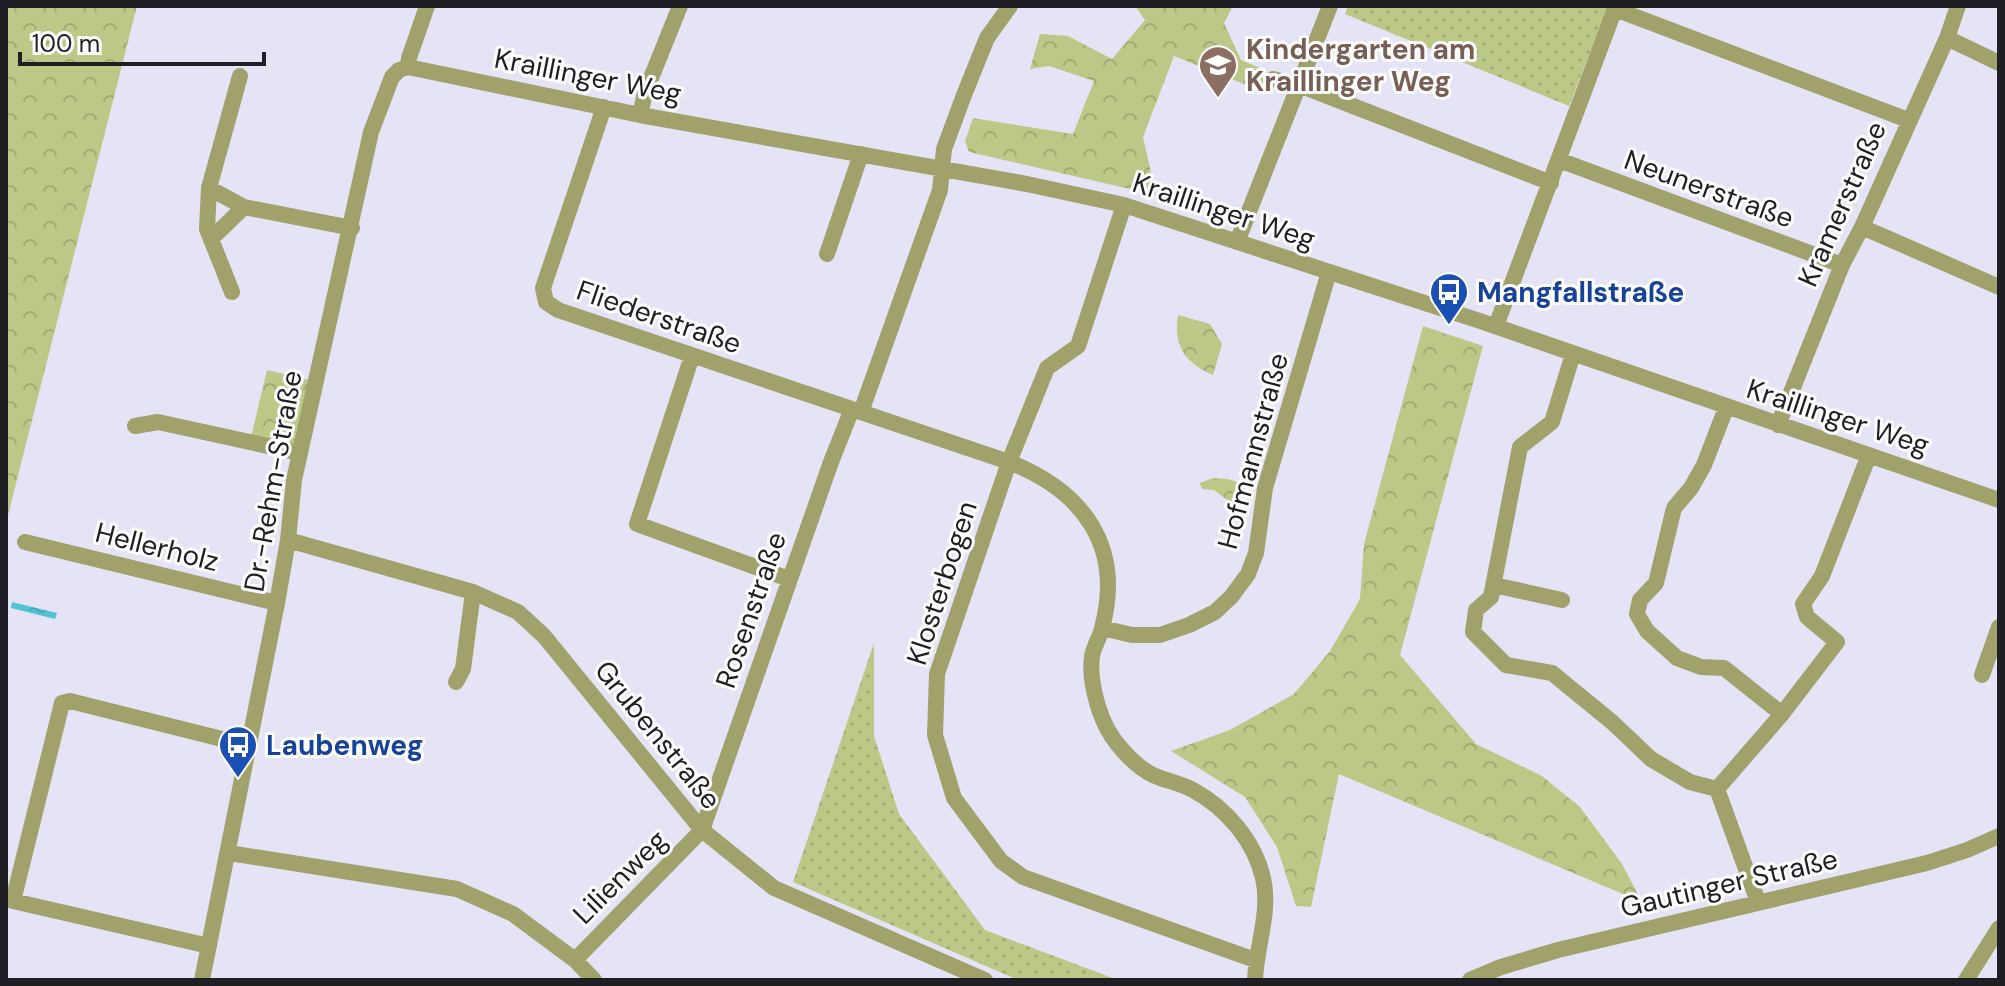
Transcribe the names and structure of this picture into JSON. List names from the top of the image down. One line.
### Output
{"streets":{"street":["Kraillinger Weg","Neunerstraße","Kramerstraße","Fliederstraße","Hofmannstraße","Dr.-Rehm-Straße","Hellerholz","Klosterbogen","Rosenstraße","Grubenstraße","Lilienweg","Gautinger Straße"]},"crossings":[["Kraillinger Weg","Kramerstraße"],["Kraillinger Weg","Fliederstraße"],["Kraillinger Weg","Hofmannstraße"],["Kraillinger Weg","Dr.-Rehm-Straße"],["Kraillinger Weg","Klosterbogen"],["Kraillinger Weg","Rosenstraße"],["Neunerstraße","Kramerstraße"],["Fliederstraße","Hofmannstraße"],["Fliederstraße","Klosterbogen"],["Fliederstraße","Rosenstraße"],["Dr.-Rehm-Straße","Hellerholz"],["Dr.-Rehm-Straße","Grubenstraße"],["Rosenstraße","Grubenstraße"],["Rosenstraße","Lilienweg"],["Grubenstraße","Lilienweg"]],"places":{"school or university":["Kindergarten am Kraillinger Weg"],"bus stop":["Mangfallstraße","Laubenweg"]},"scale_bar":"100 m"}
